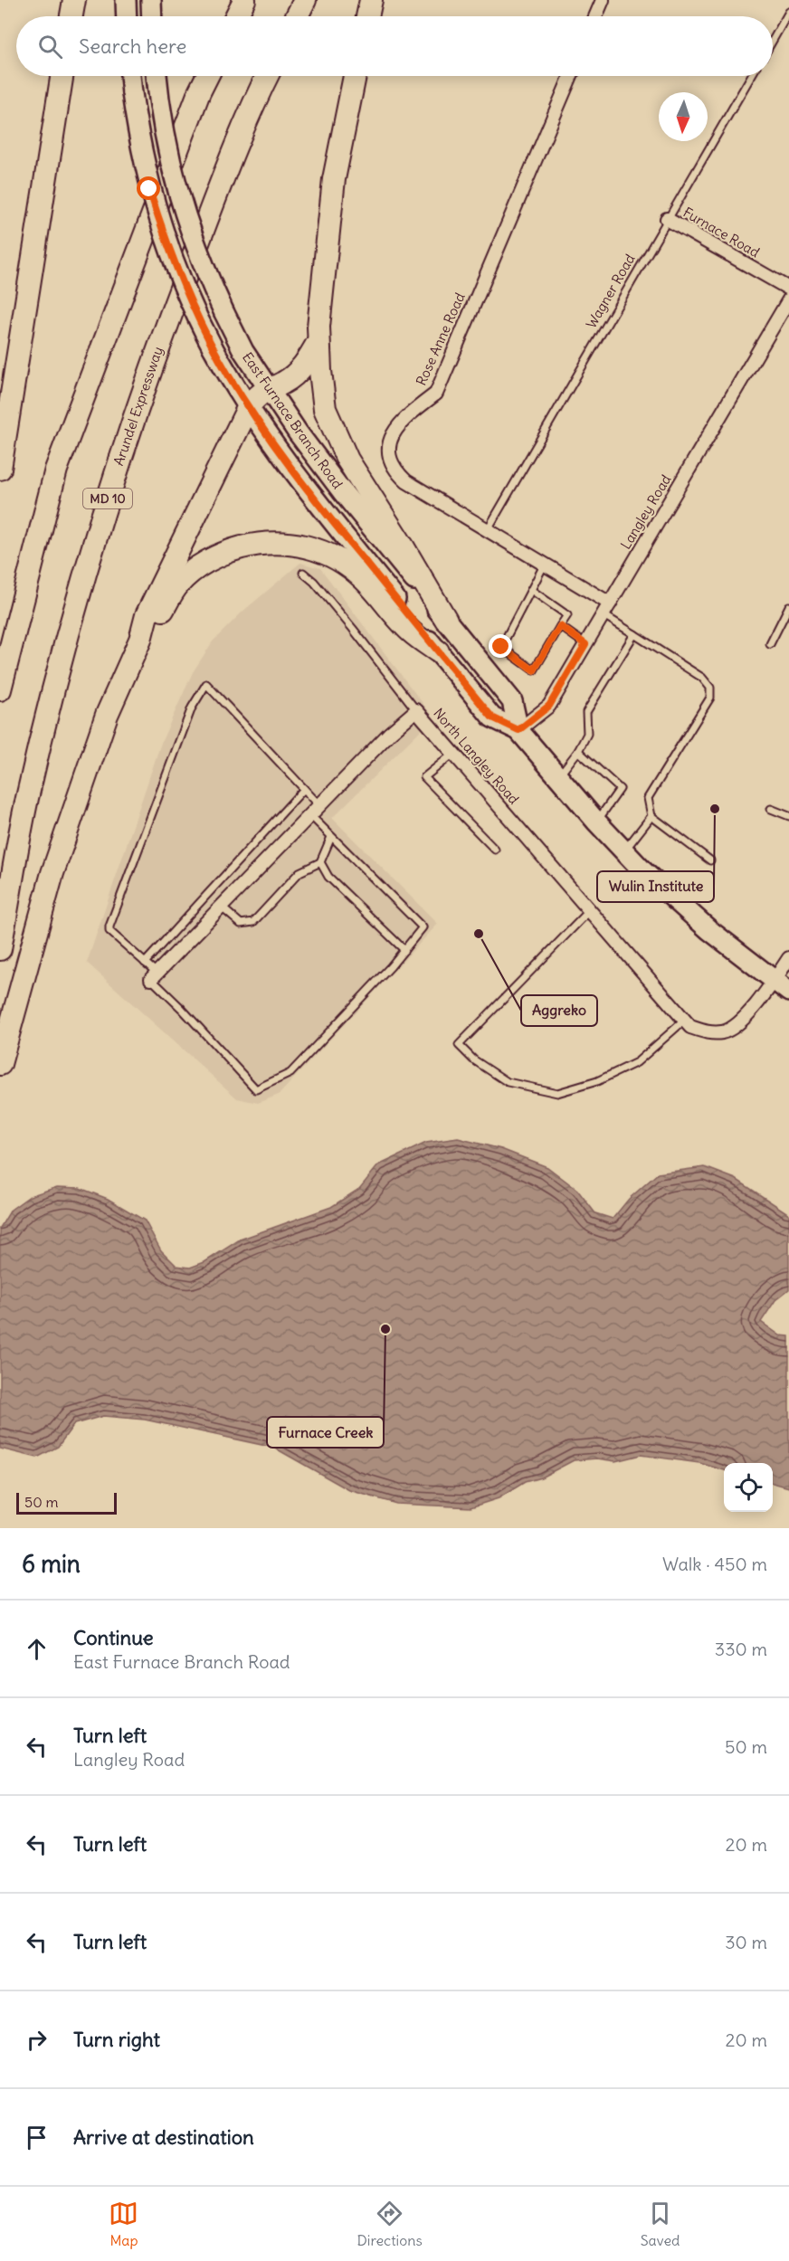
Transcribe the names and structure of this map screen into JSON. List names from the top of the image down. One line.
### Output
{"streets":{"highway":["Arundel Expressway","MD 10"],"main road":["East Furnace Branch Road"],"street":["Furnace Road","Rose Anne Road","Langley Road","North Langley Road"],"lane":["Wagner Road"]},"crossings":[["Furnace Road","Wagner Road"],["Wagner Road","Rose Anne Road"],["Rose Anne Road","Langley Road"],["East Furnace Branch Road","Langley Road"],["East Furnace Branch Road","North Langley Road"]],"places":["Wulin Institute","Aggreko","Furnace Creek"],"scale_bar":"50 m","north":"bottom","page":{"search":"Search here","scale":"50 m","heading":["6 min","Walk · 450 m"],"list":[["Continue","East Furnace Branch Road","330 m"],["Turn left","Langley Road","50 m"],["Turn left","20 m"],["Turn left","30 m"],["Turn right","20 m"],"Arrive at destination"],"nav":["Map","Directions","Saved"]}}
